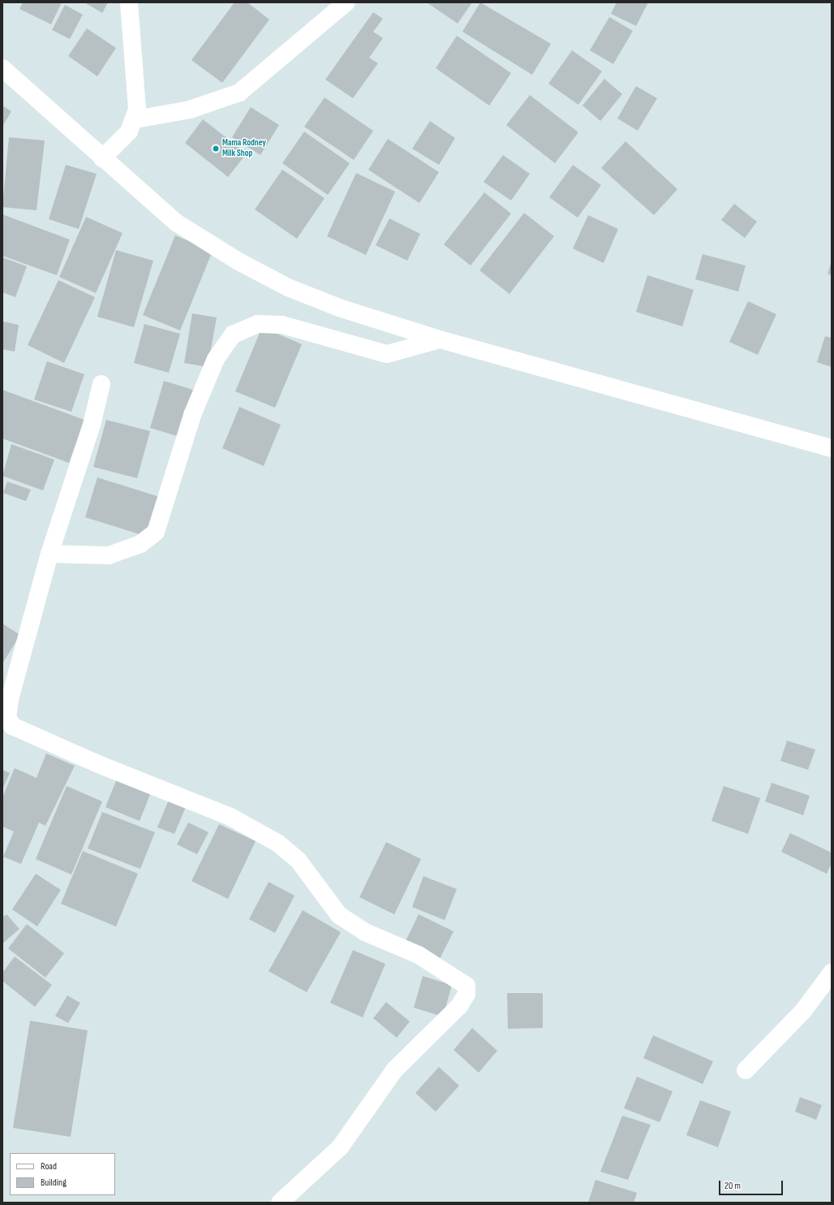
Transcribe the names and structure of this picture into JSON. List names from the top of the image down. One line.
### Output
{"places":["Mama Rodney Milk Shop"],"legend":["Road","Building"],"scale_bar":"20 m"}
